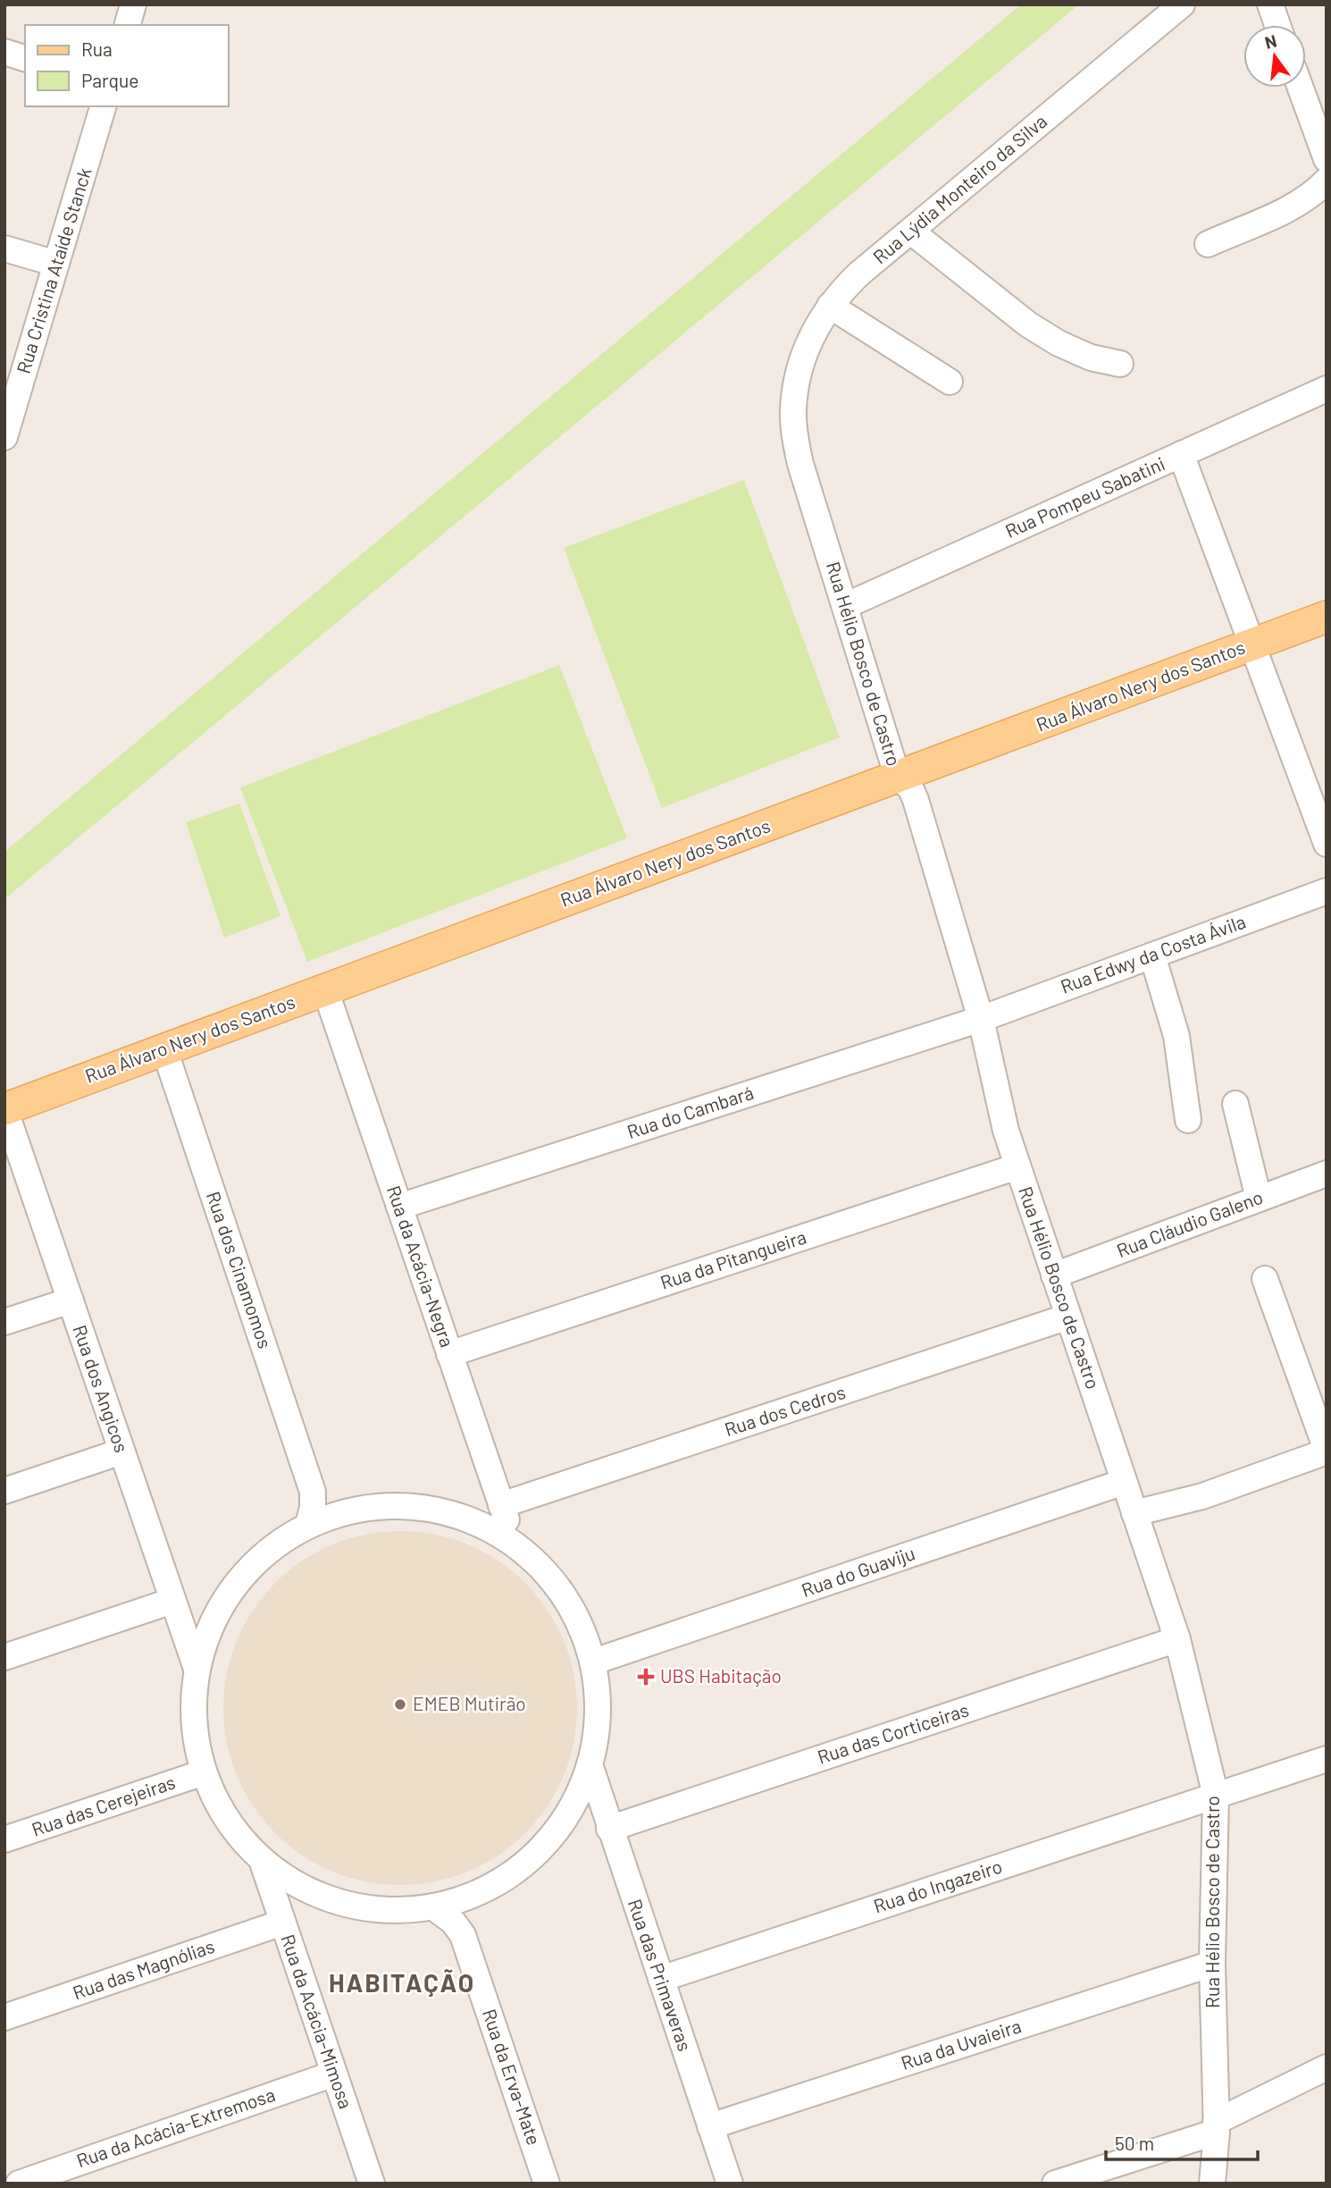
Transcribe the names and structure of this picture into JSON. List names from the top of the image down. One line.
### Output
{"streets":{"main road":["Rua Álvaro Nery dos Santos"],"street":["Rua Lýdia Monteiro da Silva","Rua Cristina Ataíde Stanck","Rua Pompeu Sabatini","Rua Hélio Bosco de Castro","Rua Edwy da Costa Ávila","Rua do Cambará","Rua Cláudio Galeno","Rua da Pitangueira","Rua da Acácia-Negra","Rua dos Cinamomos","Rua dos Angicos","Rua dos Cedros","Rua do Guaviju","Rua das Corticeiras","Rua das Cerejeiras","Rua do Ingazeiro","Rua das Magnólias","Rua das Primaveras","Rua da Acácia-Mimosa","Rua da Uvaieira","Rua da Erva-Mate","Rua da Acácia-Extremosa"]},"crossings":[["Rua Lýdia Monteiro da Silva","Rua Hélio Bosco de Castro"],["Rua Pompeu Sabatini","Rua Hélio Bosco de Castro"],["Rua Hélio Bosco de Castro","Rua Álvaro Nery dos Santos"],["Rua Hélio Bosco de Castro","Rua Edwy da Costa Ávila"],["Rua Hélio Bosco de Castro","Rua do Cambará"],["Rua Hélio Bosco de Castro","Rua Cláudio Galeno"],["Rua Hélio Bosco de Castro","Rua da Pitangueira"],["Rua Hélio Bosco de Castro","Rua dos Cedros"],["Rua Hélio Bosco de Castro","Rua do Guaviju"],["Rua Hélio Bosco de Castro","Rua das Corticeiras"],["Rua Hélio Bosco de Castro","Rua do Ingazeiro"],["Rua Hélio Bosco de Castro","Rua da Uvaieira"],["Rua Álvaro Nery dos Santos","Rua da Acácia-Negra"],["Rua Álvaro Nery dos Santos","Rua dos Cinamomos"],["Rua Álvaro Nery dos Santos","Rua dos Angicos"],["Rua Edwy da Costa Ávila","Rua do Cambará"],["Rua do Cambará","Rua da Acácia-Negra"],["Rua da Pitangueira","Rua da Acácia-Negra"],["Rua da Acácia-Negra","Rua dos Cedros"],["Rua das Corticeiras","Rua das Primaveras"],["Rua do Ingazeiro","Rua das Primaveras"],["Rua das Magnólias","Rua da Acácia-Mimosa"],["Rua das Primaveras","Rua da Uvaieira"],["Rua da Acácia-Mimosa","Rua da Acácia-Extremosa"]],"districts":["HABITAÇÃO"],"places":{"health":["UBS Habitação"],"other":["EMEB Mutirão"]},"legend":["Rua","Parque"],"scale_bar":"50 m","north":"top"}
